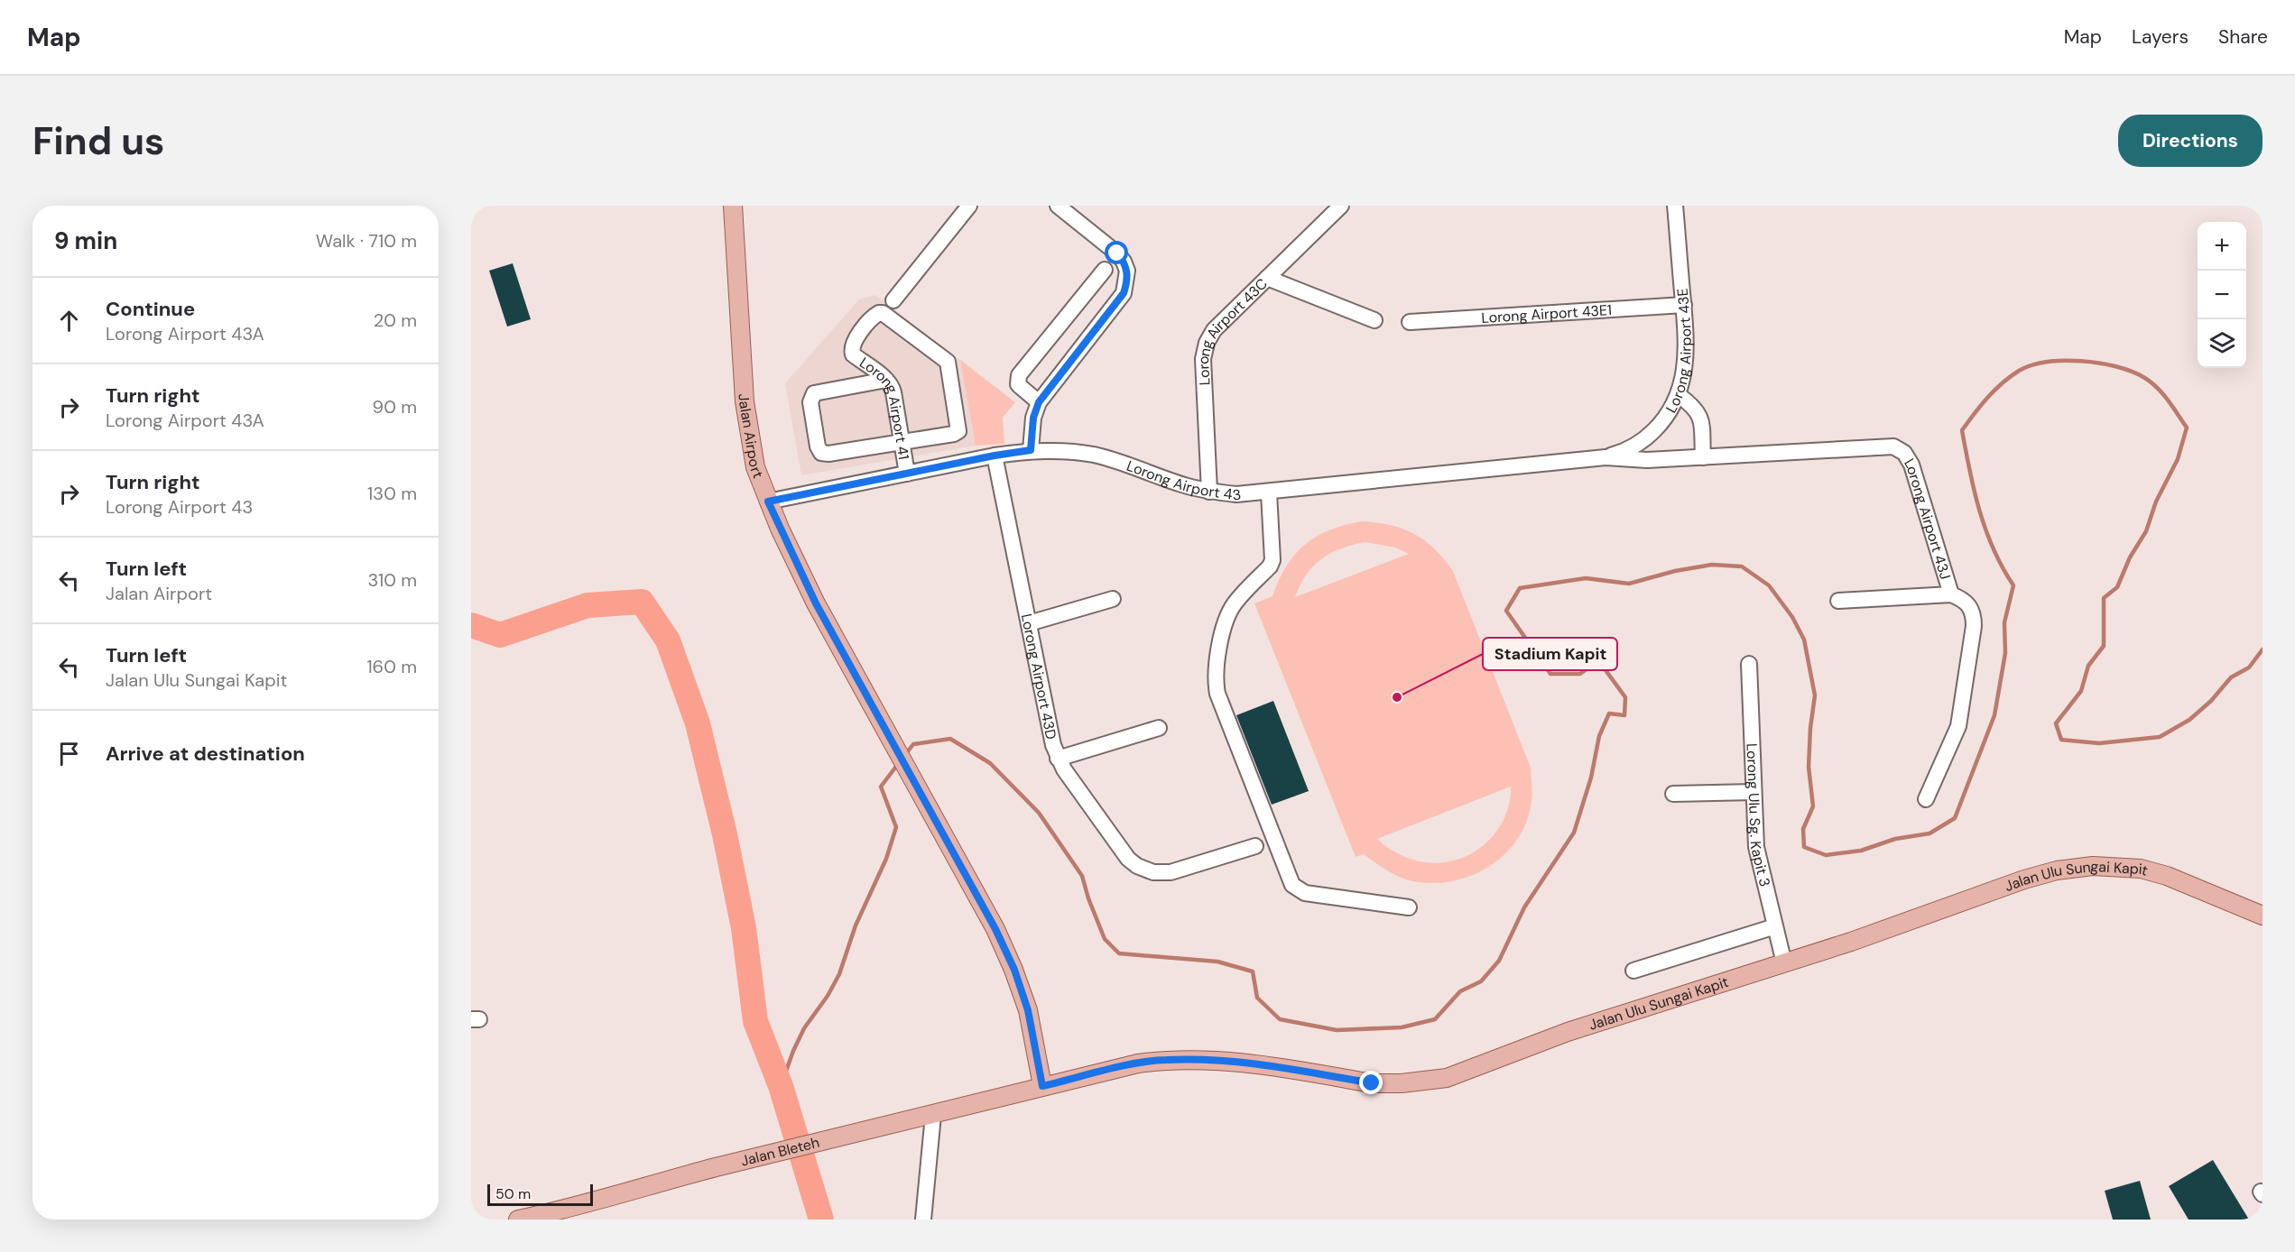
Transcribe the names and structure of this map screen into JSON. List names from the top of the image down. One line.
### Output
{"streets":{"main road":["Jalan Airport","Jalan Ulu Sungai Kapit","Jalan Bleteh"],"street":["Lorong Airport 43E1","Lorong Airport 43C","Lorong Airport 43E","Lorong Airport 41","Lorong Airport 43","Lorong Airport 43J","Lorong Airport 43D","Lorong Ulu Sg. Kapit 3"]},"crossings":[["Lorong Airport 43E1","Lorong Airport 43E"],["Lorong Airport 43C","Lorong Airport 43"],["Lorong Airport 43E","Lorong Airport 43"],["Lorong Airport 41","Lorong Airport 43"],["Jalan Airport","Lorong Airport 43"],["Jalan Airport","Jalan Ulu Sungai Kapit"],["Jalan Airport","Jalan Bleteh"],["Lorong Airport 43","Lorong Airport 43D"],["Lorong Ulu Sg. Kapit 3","Jalan Ulu Sungai Kapit"],["Jalan Ulu Sungai Kapit","Jalan Bleteh"]],"places":["Stadium Kapit"],"scale_bar":"50 m","page":{"header":"Map","nav":["Map","Layers","Share"],"buttons":"Directions","title":"Find us","heading":["9 min","Walk · 710 m"],"map_buttons":["+","−"],"list":[["Continue","Lorong Airport 43A","20 m"],["Turn right","Lorong Airport 43A","90 m"],["Turn right","Lorong Airport 43","130 m"],["Turn left","Jalan Airport","310 m"],["Turn left","Jalan Ulu Sungai Kapit","160 m"],"Arrive at destination"],"scale":"50 m"}}
